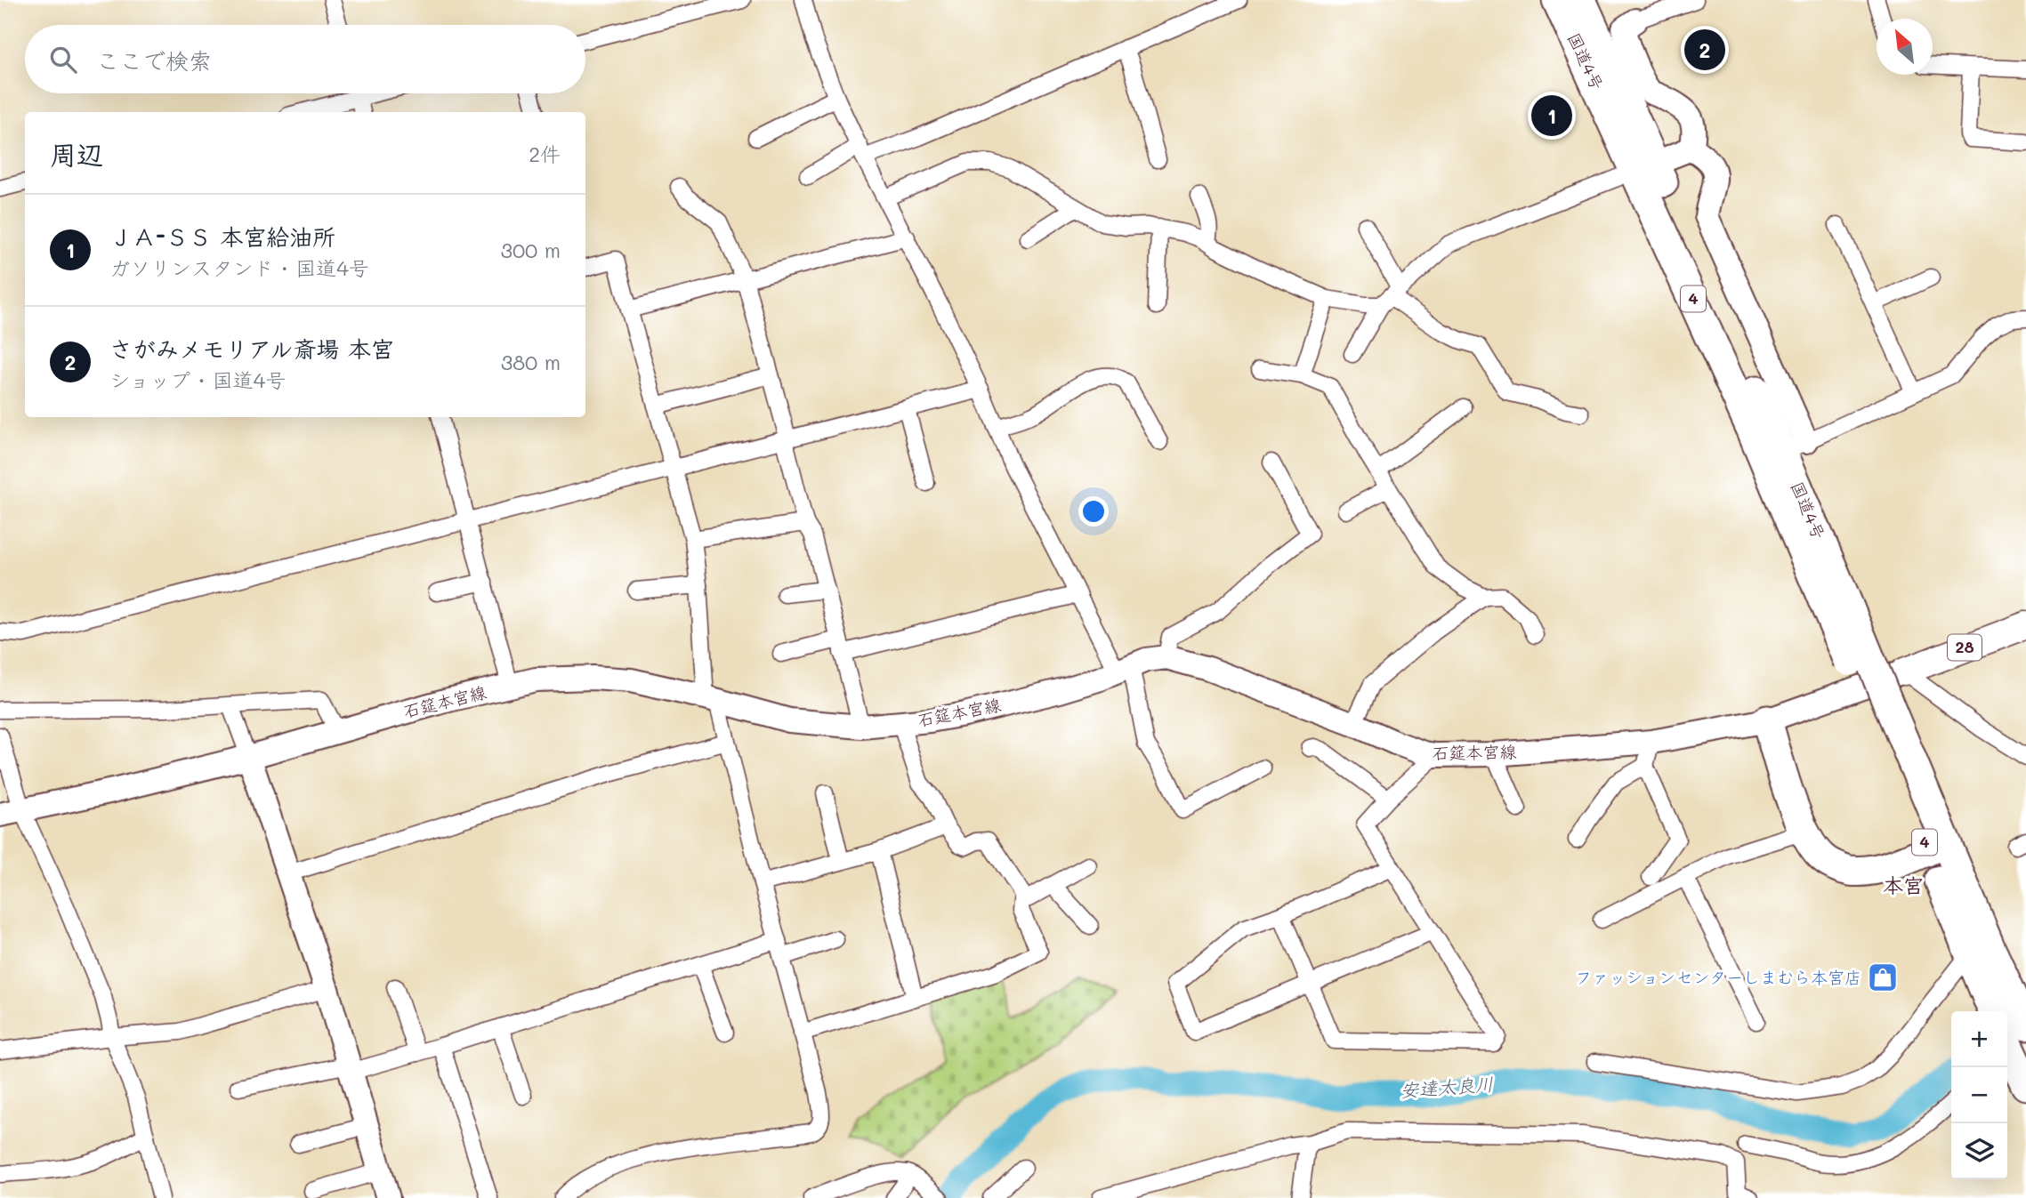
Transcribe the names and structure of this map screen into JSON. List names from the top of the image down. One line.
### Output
{"streets":{"highway":["国道4号","4"],"main road":["28","石筵本宮線"]},"crossings":[["28","石筵本宮線"]],"districts":["本宮"],"water":["安達太良川"],"places":{"shop":["ファッションセンターしまむら本宮店"]},"north":"top left","page":{"search":"ここで検索","pins":["2","1"],"heading":["周辺","2件"],"list":[{"mark":"1","name":"ＪＡ-ＳＳ 本宮給油所","note":"ガソリンスタンド · 国道4号","value":"300 m"},{"mark":"2","name":"さがみメモリアル斎場 本宮","note":"ショップ · 国道4号","value":"380 m"}],"map_buttons":["+","−"]}}
